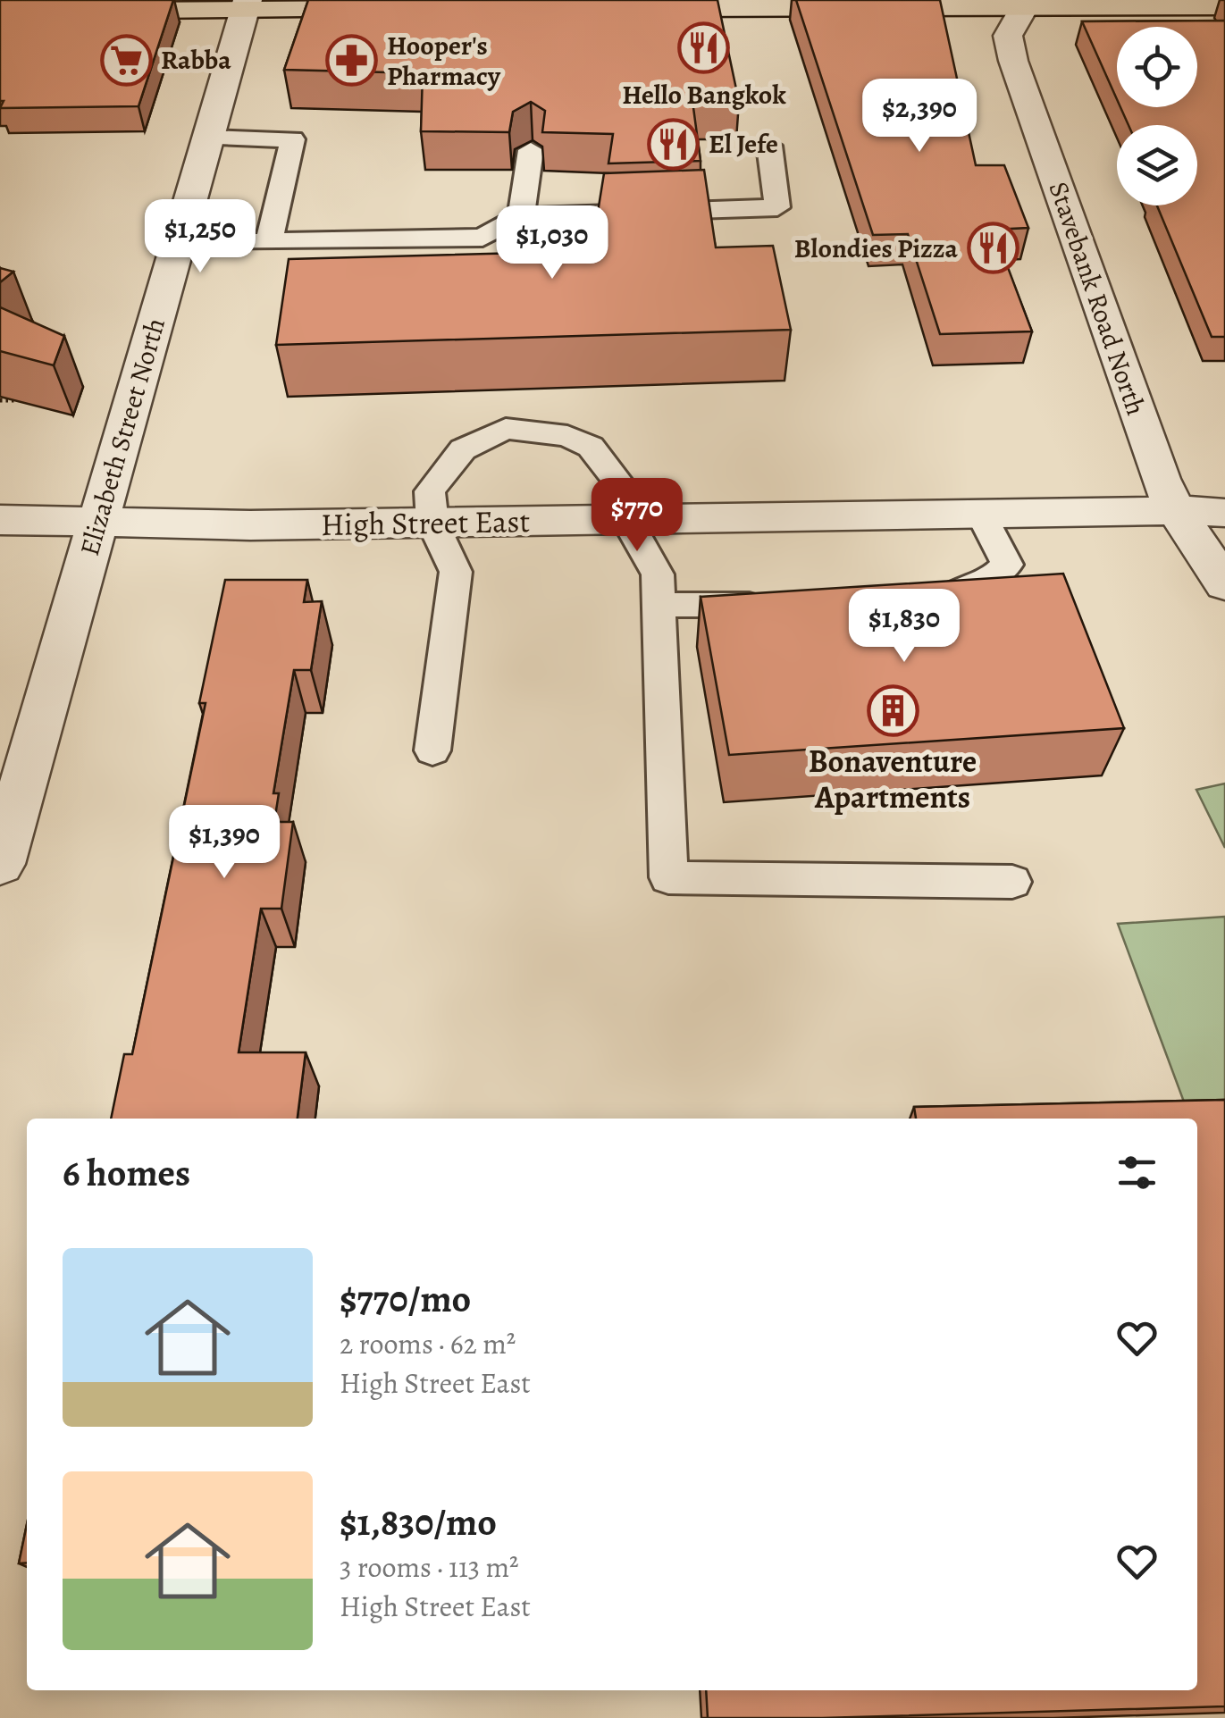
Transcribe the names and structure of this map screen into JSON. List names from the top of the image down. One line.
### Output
{"streets":{"street":["Stavebank Road North","Elizabeth Street North","High Street East"]},"crossings":[["Stavebank Road North","High Street East"],["Elizabeth Street North","High Street East"]],"places":{"restaurant":["Hello Bangkok","El Jefe","Blondies Pizza"],"supermarket":["Rabba"],"pharmacy":["Hooper's Pharmacy"],"building":["Bonaventure Apartments"]},"page":{"price":["$2,390","$1,250","$1,030","$770","$1,830","$1,390"],"heading":"6 homes","list":[{"name":"$770/mo","note":"2 rooms · 62 m² · High Street East"},{"name":"$1,830/mo","note":"3 rooms · 113 m² · High Street East"}]}}
